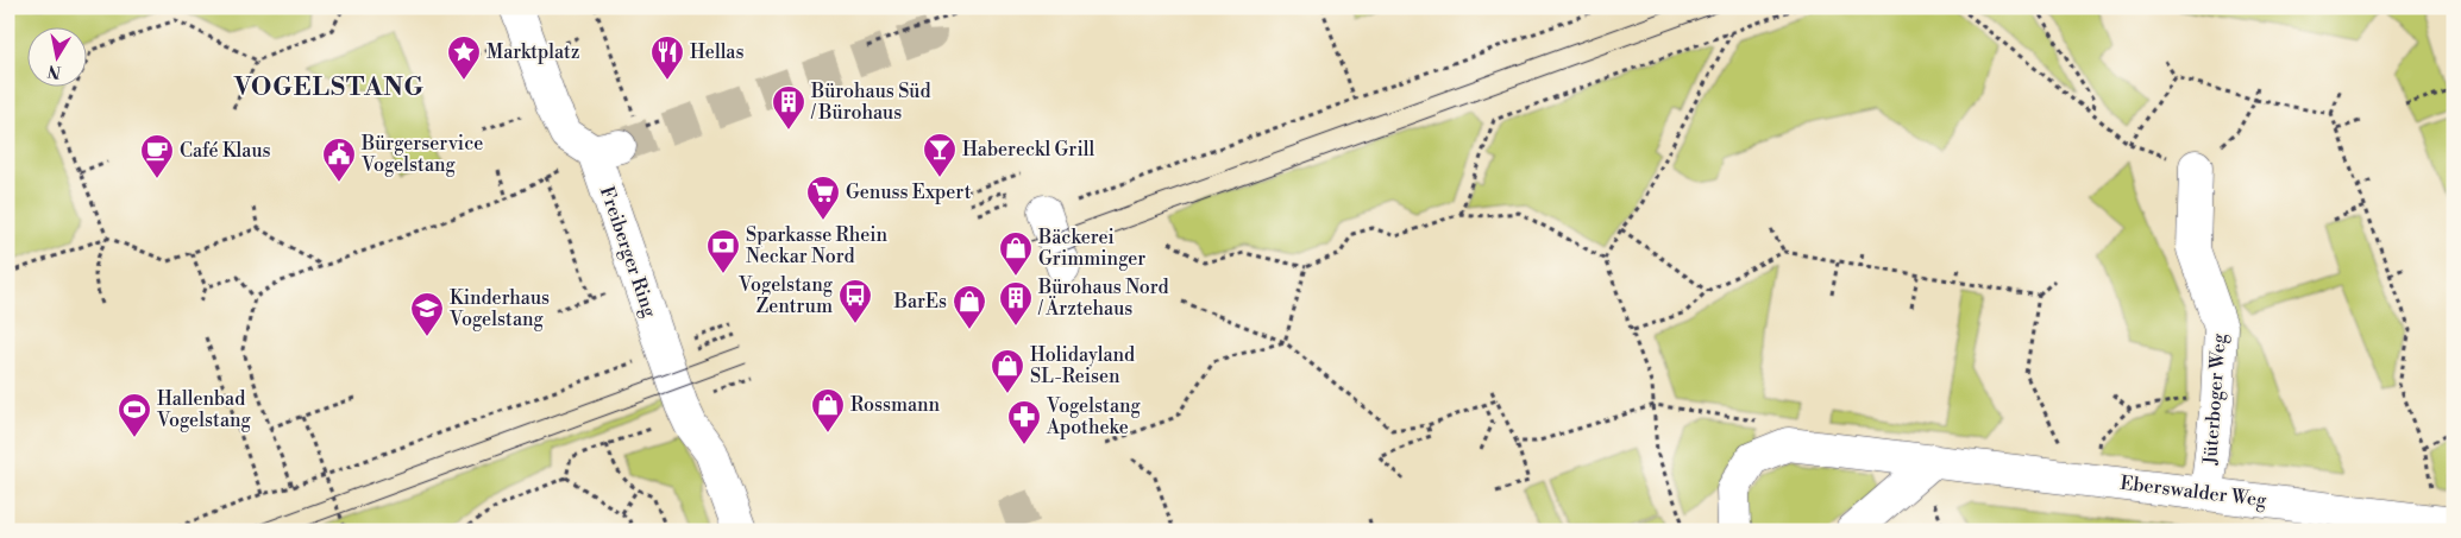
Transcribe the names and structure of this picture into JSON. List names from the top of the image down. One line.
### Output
{"streets":{"street":["Freiberger Ring","Jüterboger Weg","Eberswalder Weg"]},"crossings":[["Jüterboger Weg","Eberswalder Weg"]],"districts":["VOGELSTANG"],"places":{"place":["Marktplatz"],"restaurant":["Hellas"],"building":["Bürohaus Süd / Bürohaus","Bürohaus Nord / Ärztehaus"],"bar":["Habereckl Grill"],"cafe":["Café Klaus"],"public building":["Bürgerservice Vogelstang"],"supermarket":["Genuss Expert"],"bank":["Sparkasse Rhein Neckar Nord"],"shop":["Bäckerei Grimminger","BarEs","Holidayland SL-Reisen","Rossmann"],"bus stop":["Vogelstang Zentrum"],"school or university":["Kinderhaus Vogelstang"],"sports":["Hallenbad Vogelstang"],"pharmacy":["Vogelstang Apotheke"]},"north":"bottom"}
